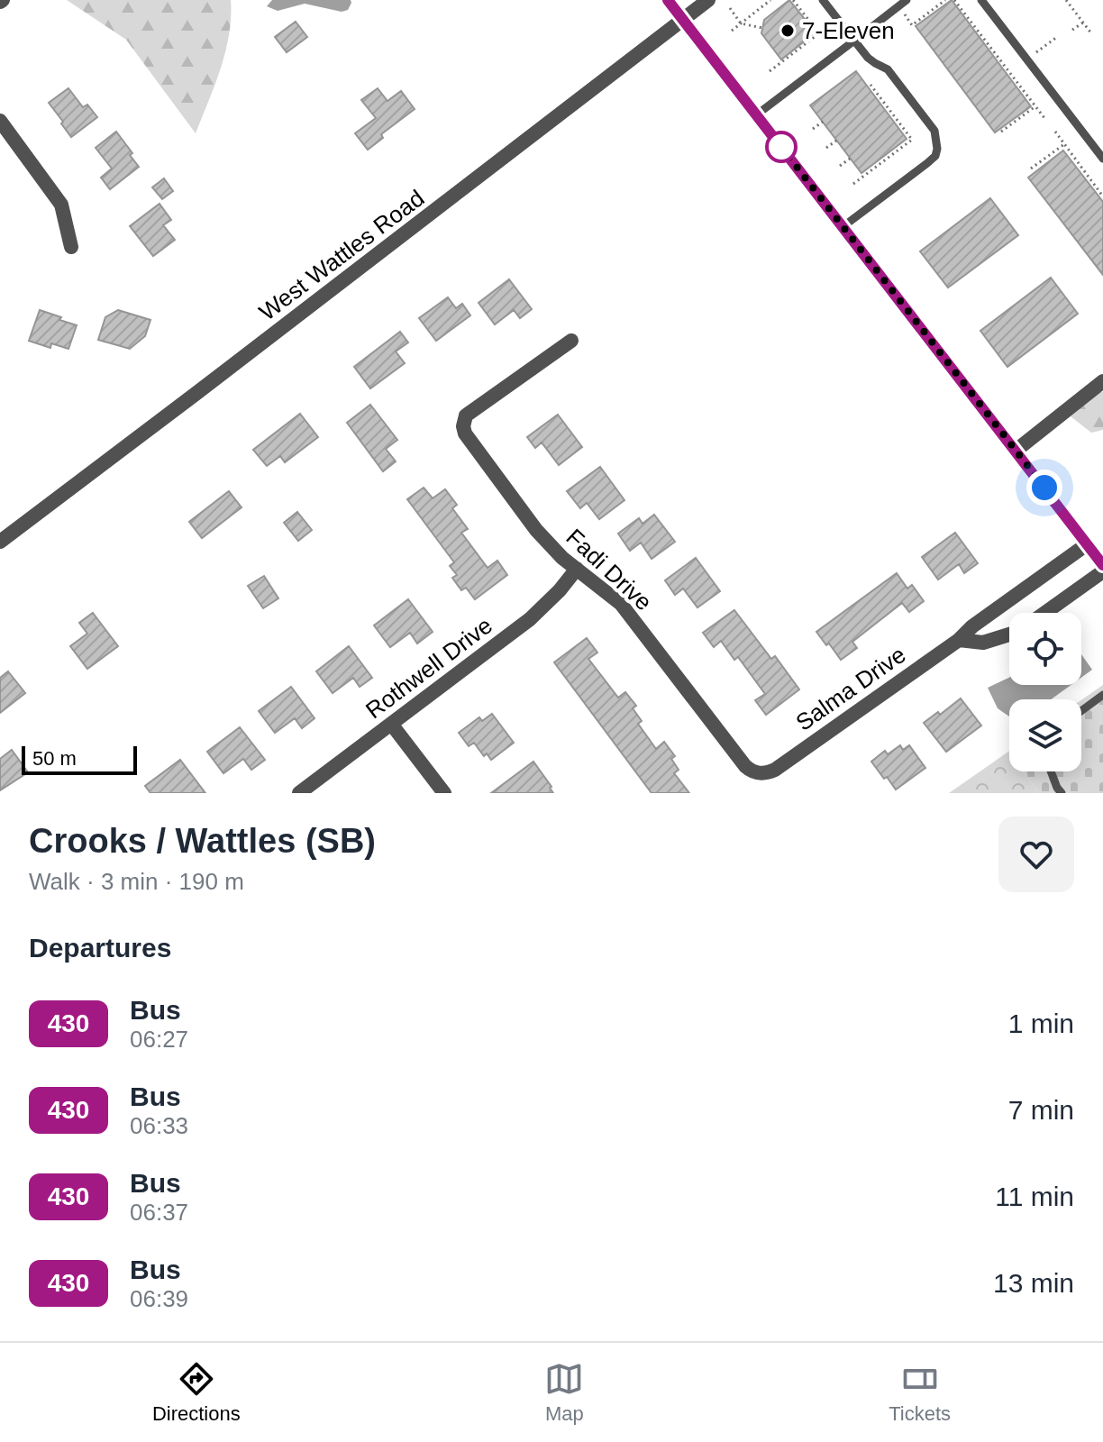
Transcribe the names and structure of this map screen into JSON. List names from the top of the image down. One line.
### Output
{"streets":{"street":["West Wattles Road","Fadi Drive","Rothwell Drive","Salma Drive"]},"crossings":[["Fadi Drive","Rothwell Drive"],["Fadi Drive","Salma Drive"]],"places":["7-Eleven"],"lines":["bus line 430"],"scale_bar":"50 m","page":{"scale":"50 m","heading":[["Crooks / Wattles (SB)","Walk · 3 min · 190 m"],"Departures"],"list":[{"mark":"430","name":"Bus","note":"06:27","value":"1 min"},{"mark":"430","name":"Bus","note":"06:33","value":"7 min"},{"mark":"430","name":"Bus","note":"06:37","value":"11 min"},{"mark":"430","name":"Bus","note":"06:39","value":"13 min"}],"tabs":["Directions","Map","Tickets"]}}
